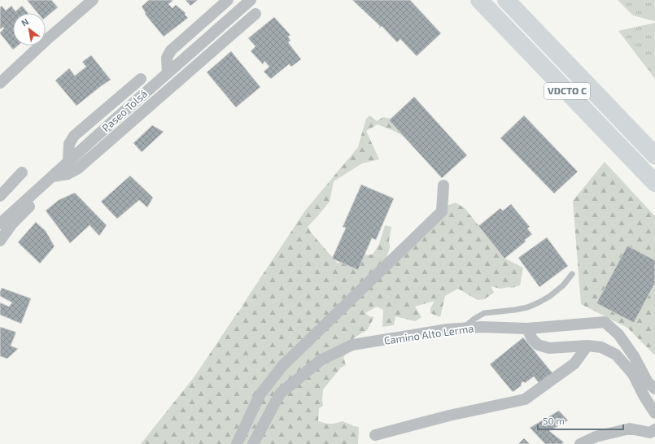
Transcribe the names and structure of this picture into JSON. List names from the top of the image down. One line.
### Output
{"streets":{"highway":["VDCTO C"],"street":["Paseo Tolsá","Camino Alto Lerma"]},"scale_bar":"50 m","north":"top left"}
